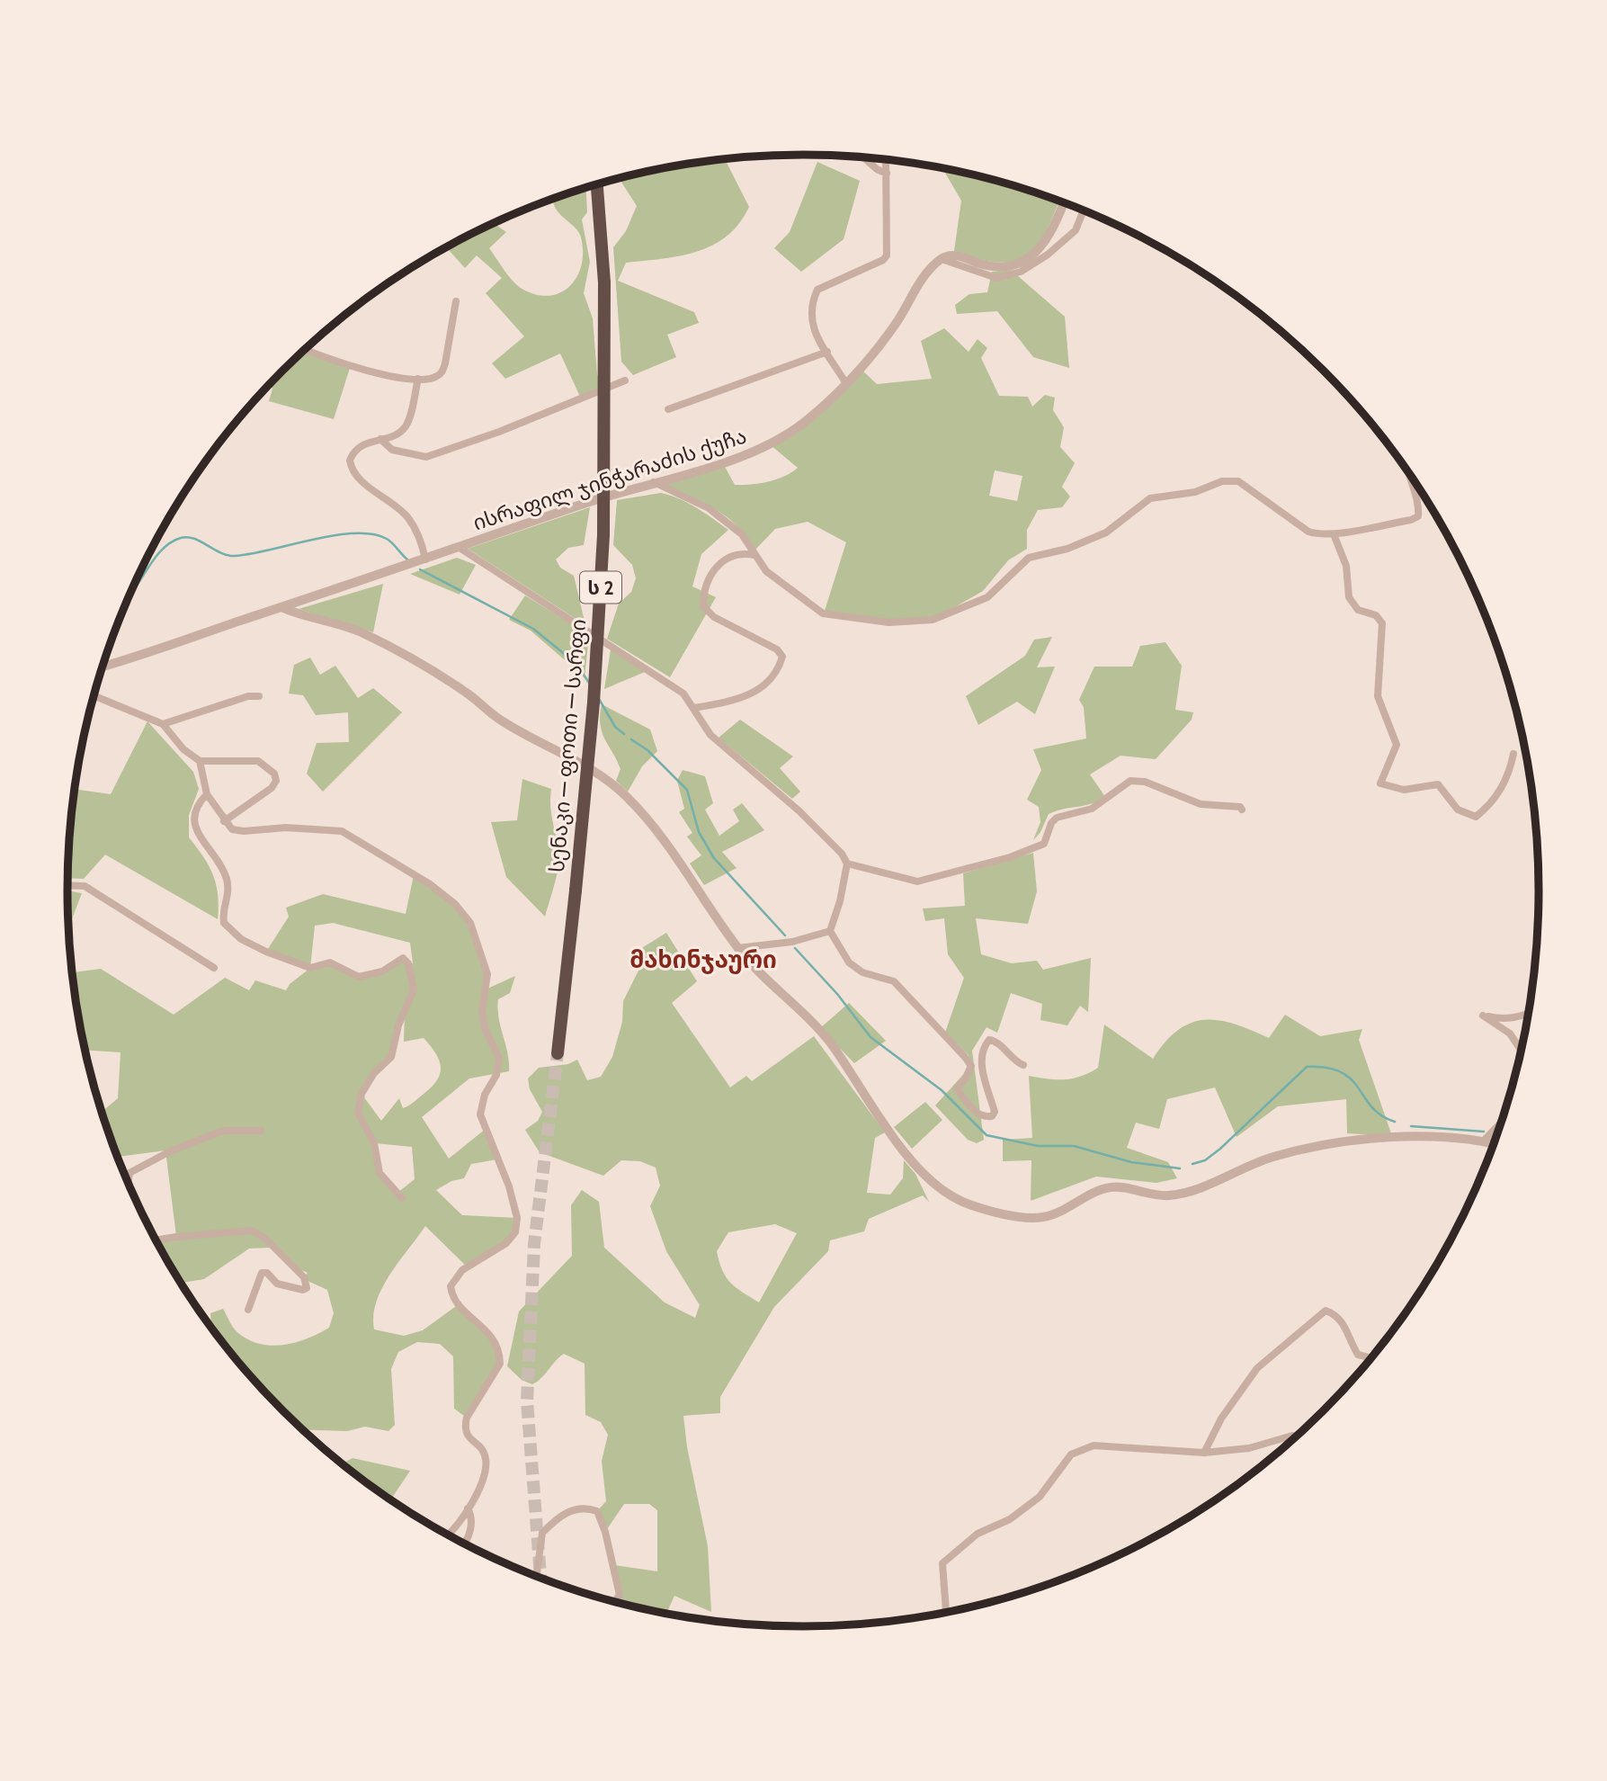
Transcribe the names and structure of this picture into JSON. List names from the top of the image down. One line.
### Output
{"streets":{"highway":["ს 2","სენაკი — ფოთი — სარფი"],"street":["ისრაფილ ჯინჭარაძის ქუჩა"]},"districts":["მახინჯაური"]}
